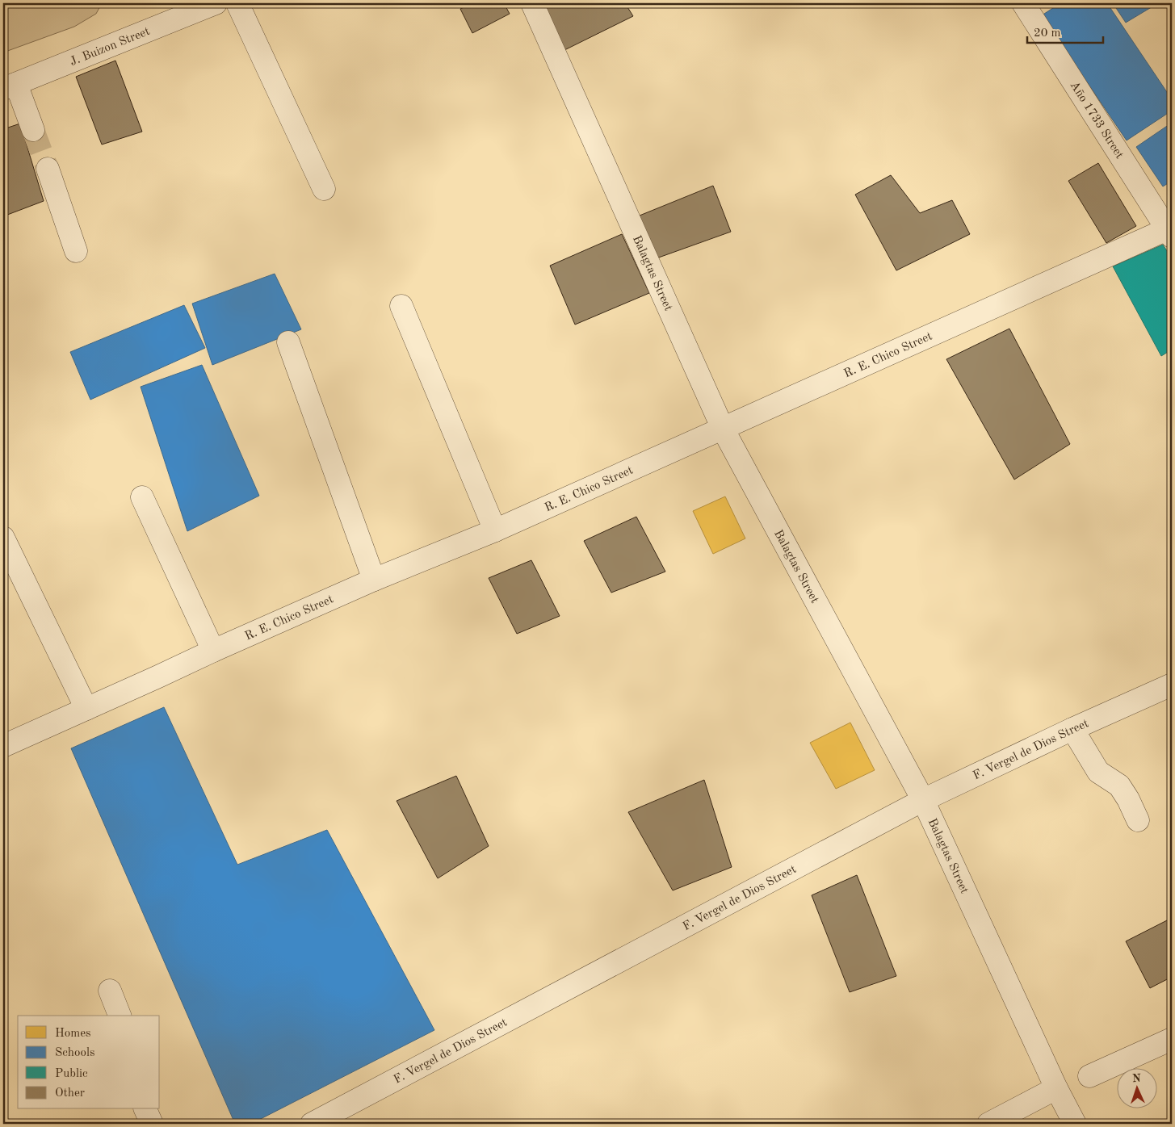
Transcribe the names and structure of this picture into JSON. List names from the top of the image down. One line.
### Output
{"streets":{"street":["J. Buizon Street","Año 1733 Street","Balagtas Street","R. E. Chico Street","F. Vergel de Dios Street"]},"crossings":[["Año 1733 Street","R. E. Chico Street"],["Balagtas Street","R. E. Chico Street"],["Balagtas Street","F. Vergel de Dios Street"]],"legend":["Homes","Schools","Public","Other"],"scale_bar":"20 m","north":"top"}
